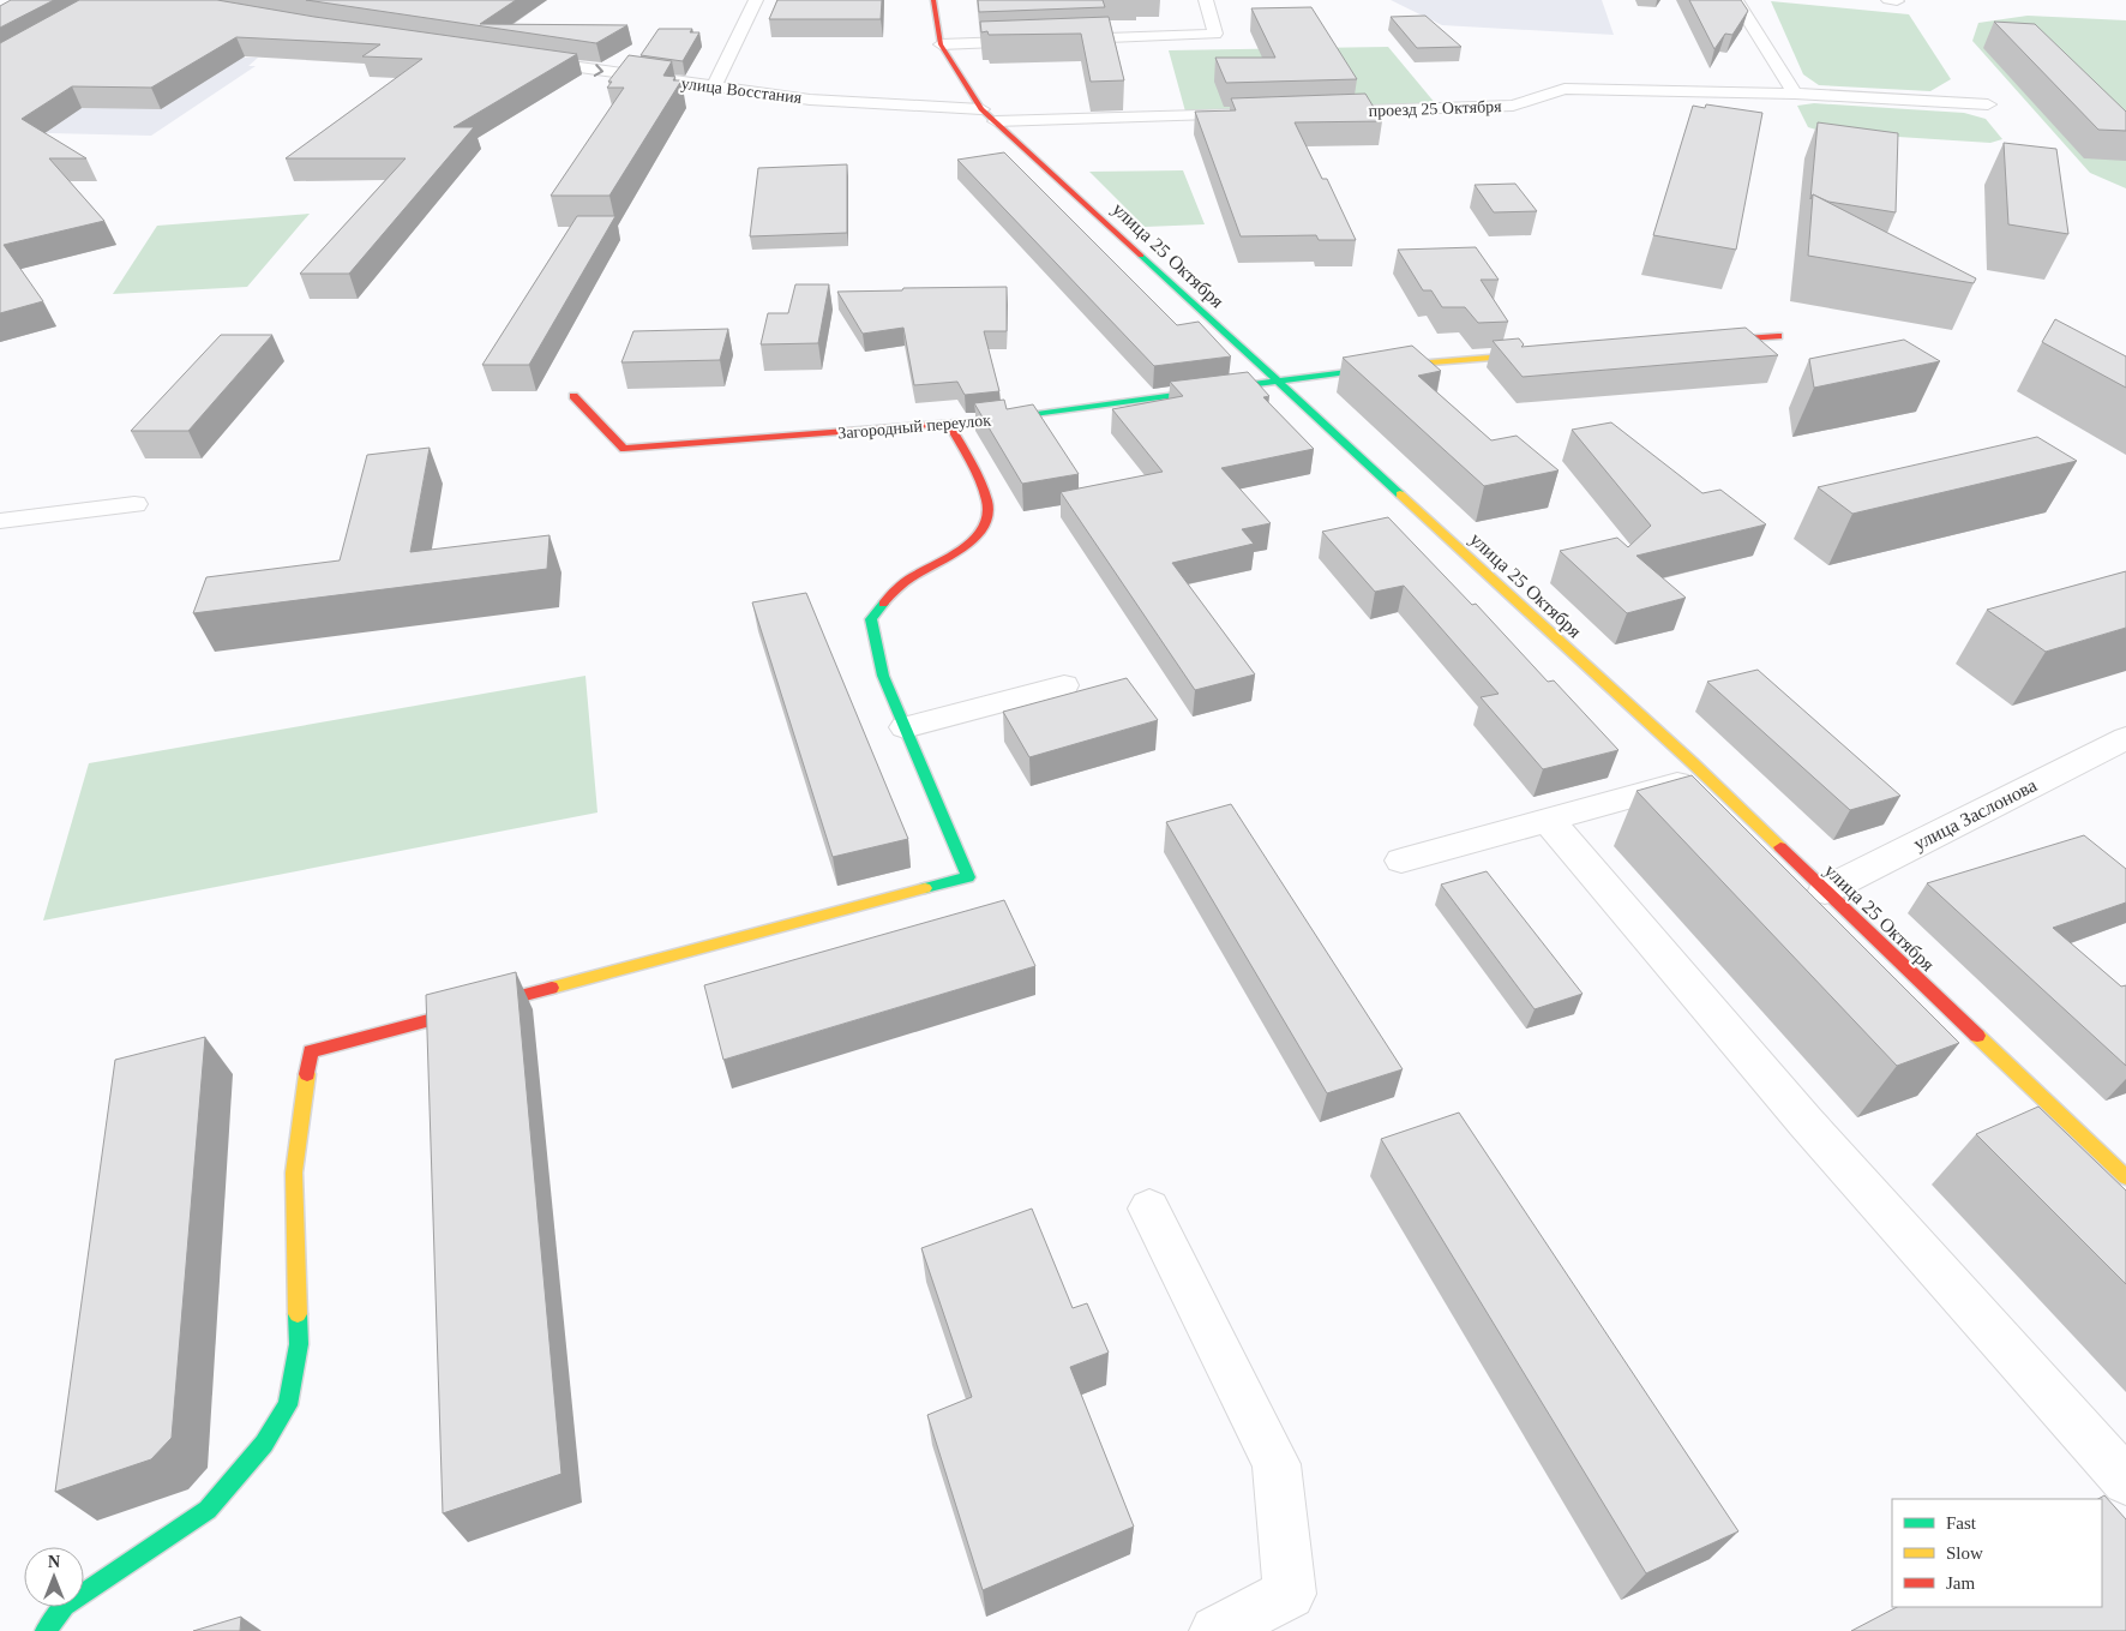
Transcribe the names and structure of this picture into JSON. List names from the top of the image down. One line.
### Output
{"streets":{"street":["улица Восстания","проезд 25 Октября","улица 25 Октября","Загородный переулок","улица Заслонова"]},"crossings":[["улица Восстания","улица 25 Октября"],["улица 25 Октября","Загородный переулок"],["улица 25 Октября","улица Заслонова"]],"one_way":["улица Восстания"],"legend":["Fast","Slow","Jam"],"north":"top"}
